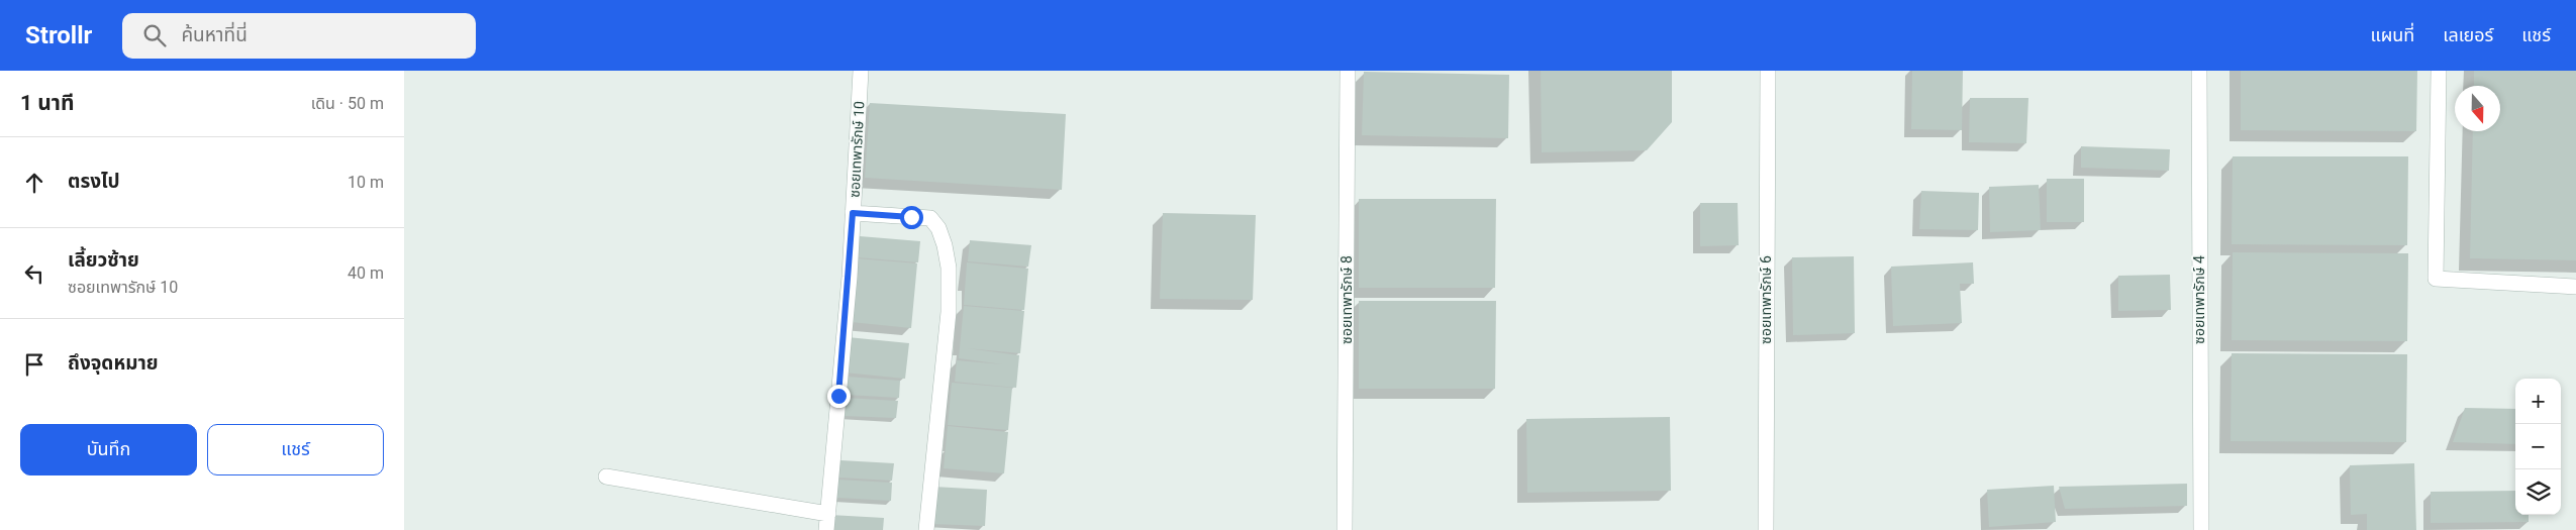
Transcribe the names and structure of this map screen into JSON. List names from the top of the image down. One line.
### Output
{"streets":{"street":["ซอยเทพารักษ์ 10","ซอยเทพารักษ์ 8","ซอยเทพารักษ์ 6","ซอยเทพารักษ์ 4"]},"north":"bottom","page":{"header":"Strollr","search":"ค้นหาที่นี่","nav":["แผนที่","เลเยอร์","แชร์"],"heading":["1 นาที","เดิน · 50 m"],"list":[["ตรงไป","10 m"],["เลี้ยวซ้าย","ซอยเทพารักษ์ 10","40 m"],"ถึงจุดหมาย"],"map_buttons":["+","−"],"buttons":["บันทึก","แชร์"]}}
